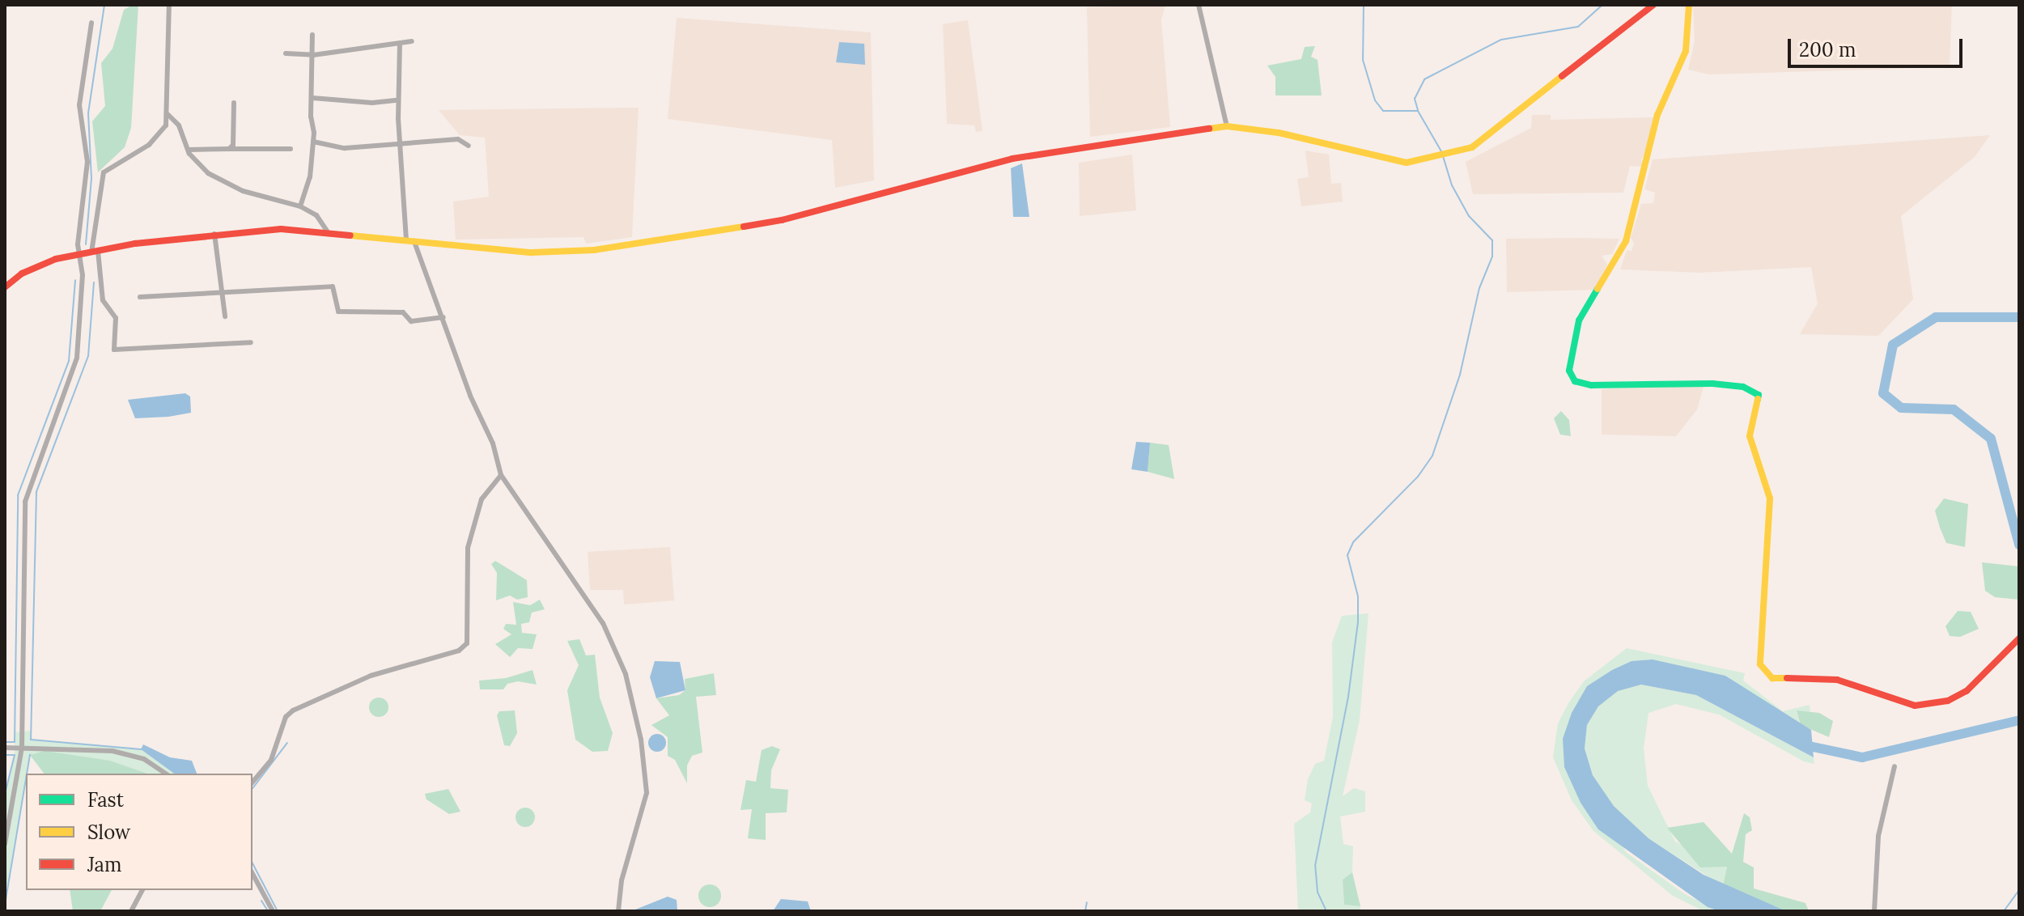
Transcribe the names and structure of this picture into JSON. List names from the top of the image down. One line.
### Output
{"legend":["Fast","Slow","Jam"],"scale_bar":"200 m"}
